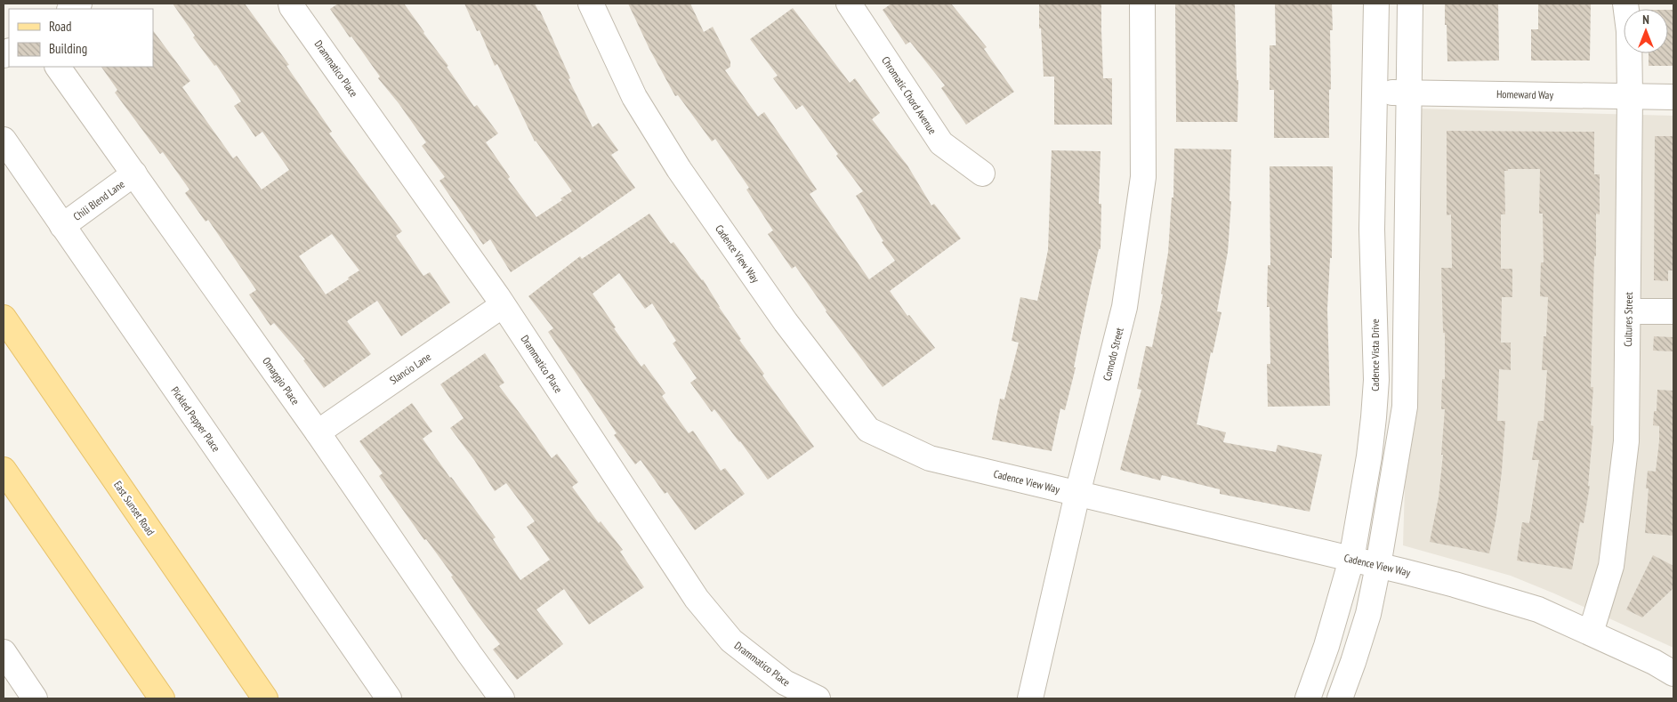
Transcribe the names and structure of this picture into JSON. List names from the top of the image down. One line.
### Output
{"streets":{"main road":["East Sunset Road"],"street":["Drammatico Place","Homeward Way","Chromatic Chord Avenue","Chili Blend Lane","Cadence View Way","Cultures Street","Comodo Street","Cadence Vista Drive","Slancio Lane","Omaggio Place","Pickled Pepper Place"]},"crossings":[["Drammatico Place","Slancio Lane"],["Homeward Way","Cultures Street"],["Homeward Way","Cadence Vista Drive"],["Chili Blend Lane","Omaggio Place"],["Chili Blend Lane","Pickled Pepper Place"],["Cadence View Way","Cultures Street"],["Cadence View Way","Comodo Street"],["Cadence View Way","Cadence Vista Drive"],["Slancio Lane","Omaggio Place"]],"legend":["Road","Building"],"north":"top"}
